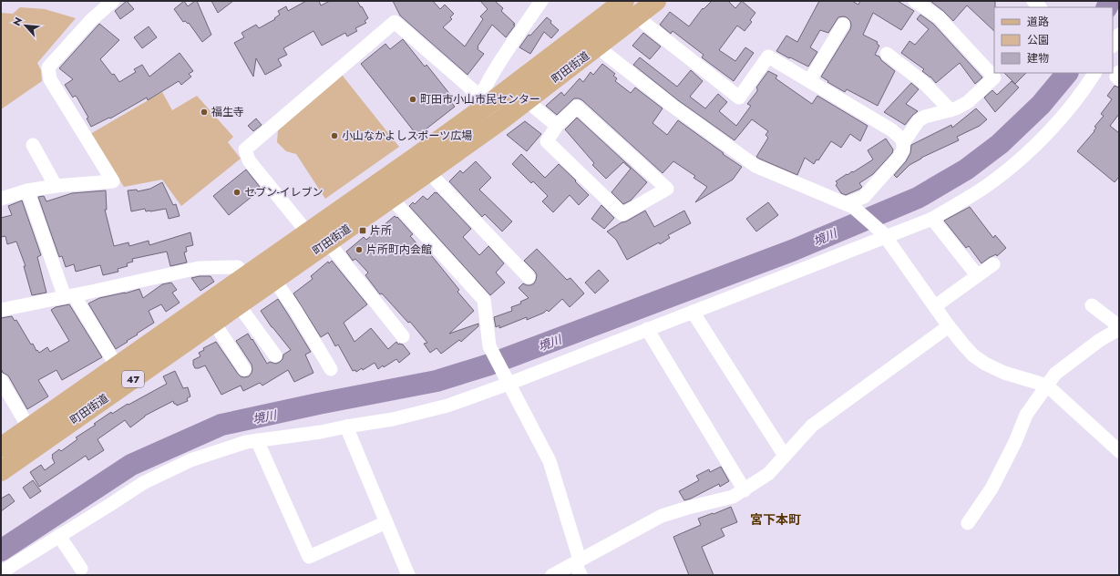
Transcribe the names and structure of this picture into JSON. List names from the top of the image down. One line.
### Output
{"streets":{"main road":["町田街道","47"]},"districts":["宮下本町"],"water":["境川"],"places":{"other":["町田市小山市民センター","福生寺","小山なかよしスポーツ広場","セブン-イレブン","片所町内会館"],"transit":["片所"]},"legend":["道路","公園","建物"],"north":"top left"}
